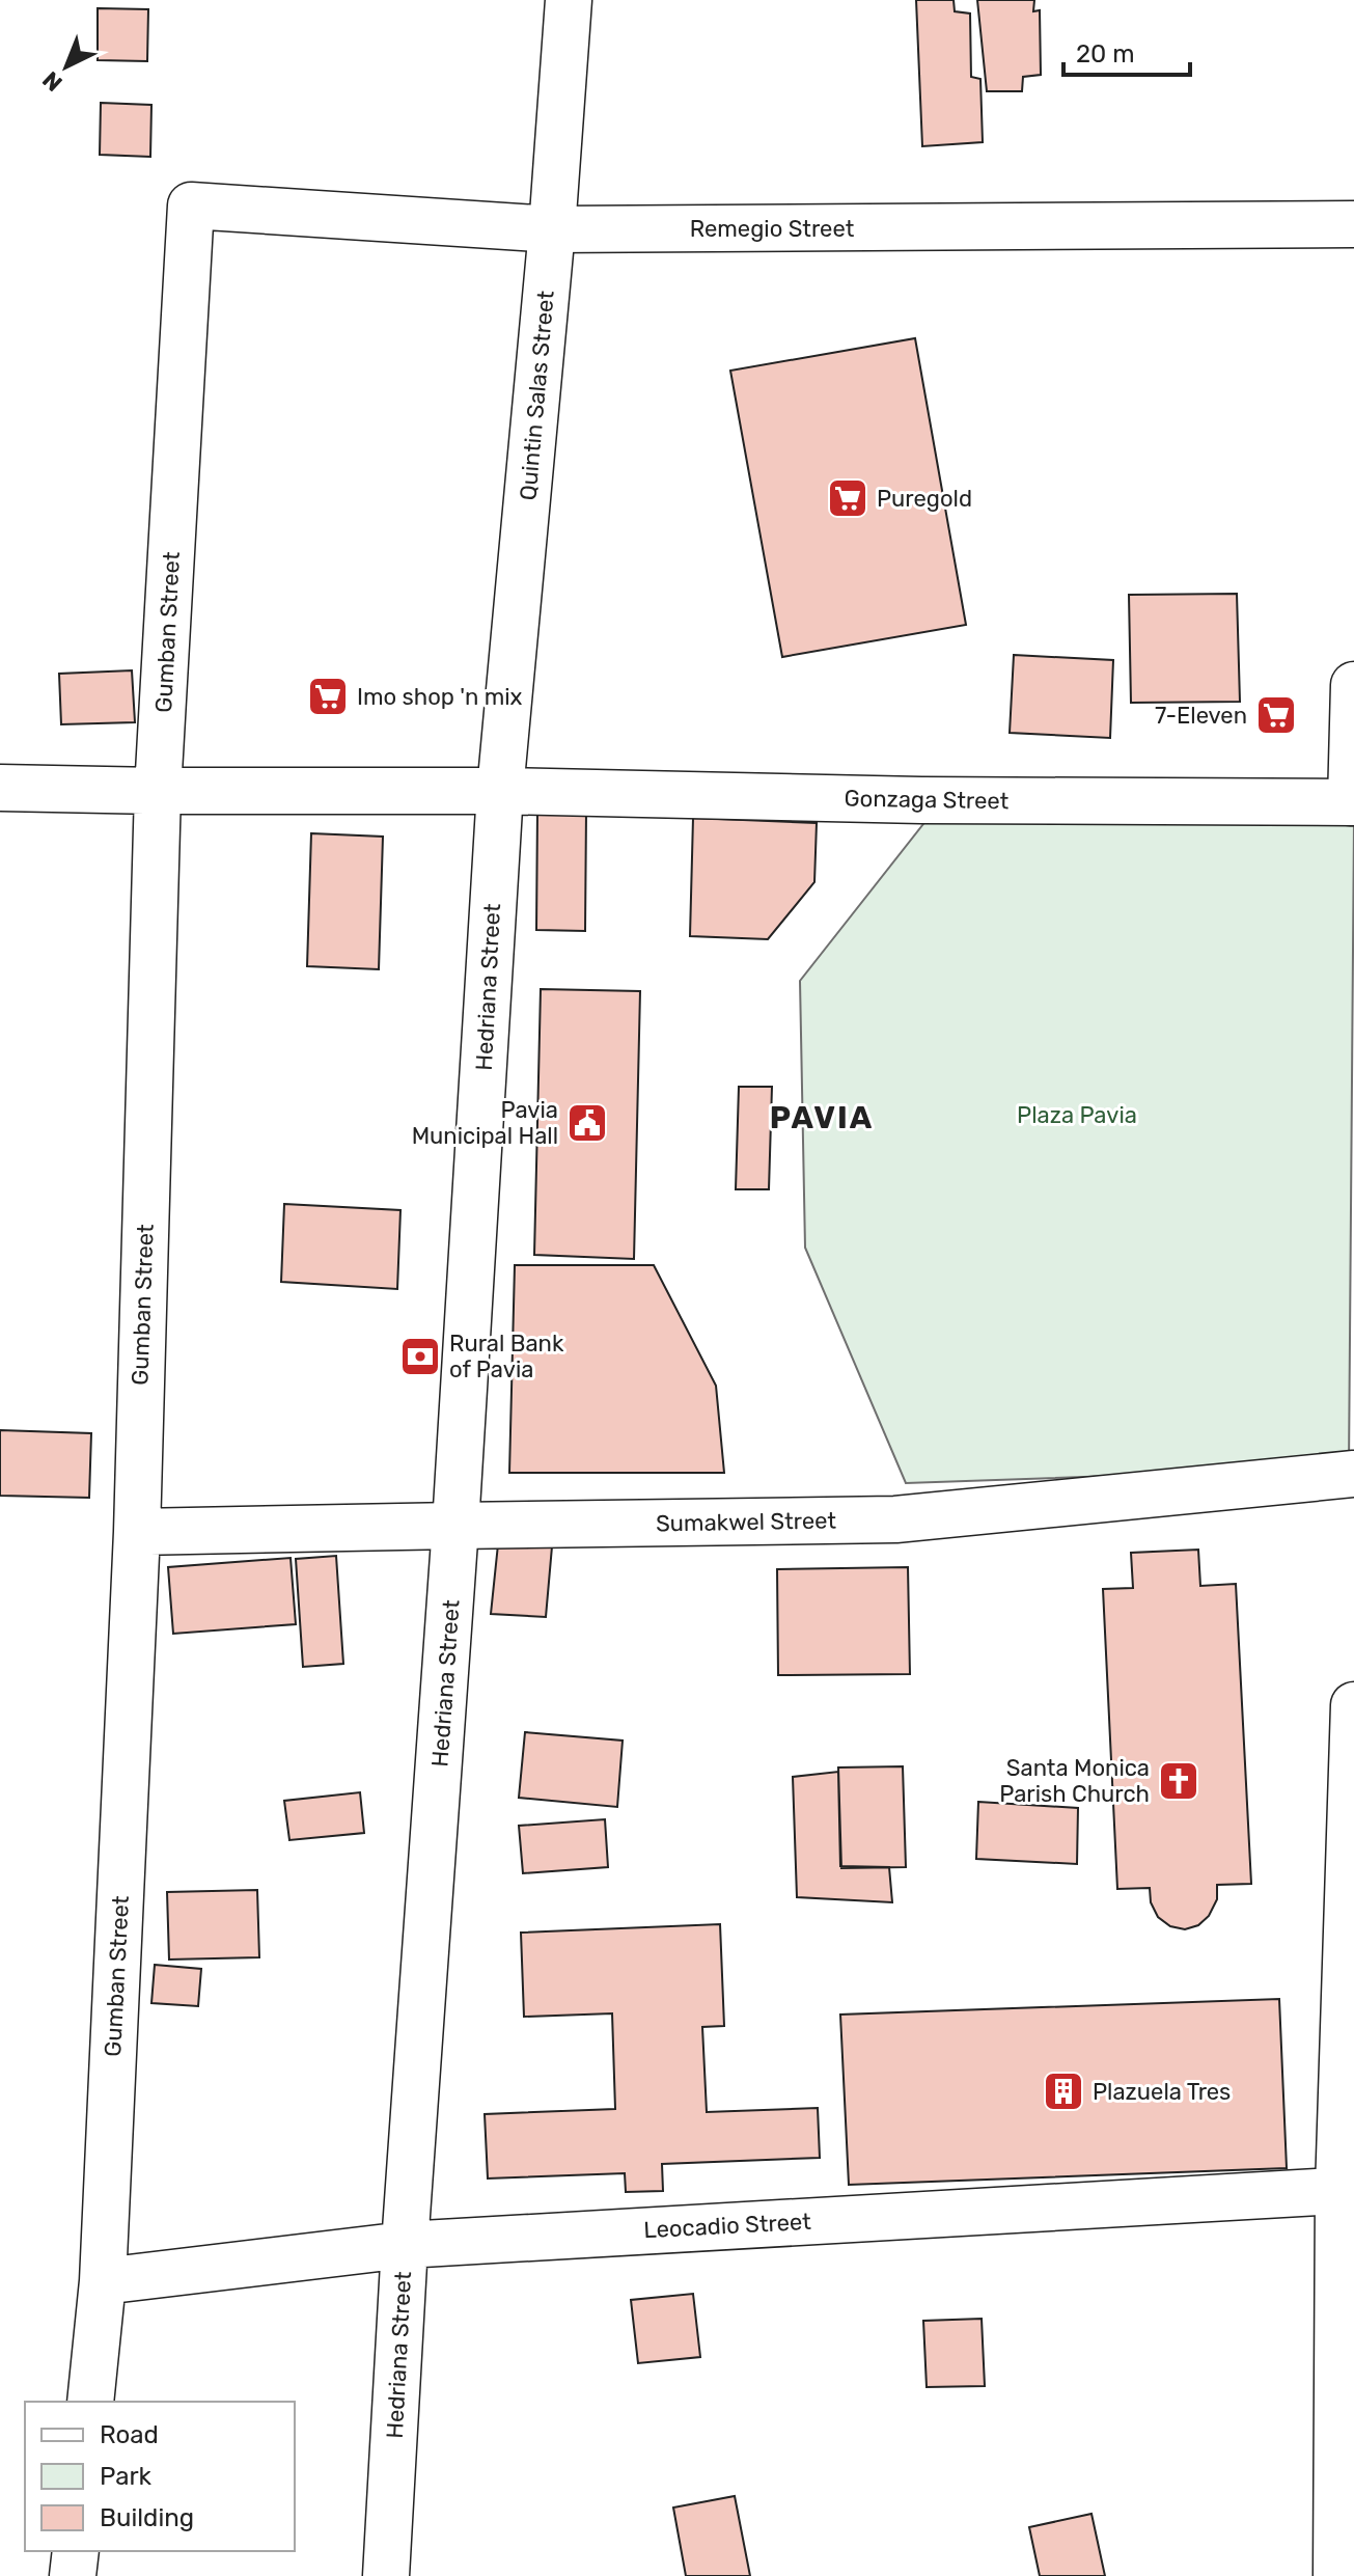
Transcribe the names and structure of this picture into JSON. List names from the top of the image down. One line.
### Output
{"streets":{"street":["Remegio Street","Quintin Salas Street","Gumban Street","Gonzaga Street","Hedriana Street","Sumakwel Street","Leocadio Street"]},"crossings":[["Remegio Street","Quintin Salas Street"],["Remegio Street","Gumban Street"],["Quintin Salas Street","Gonzaga Street"],["Quintin Salas Street","Hedriana Street"],["Gumban Street","Gonzaga Street"],["Gumban Street","Sumakwel Street"],["Gumban Street","Leocadio Street"],["Gonzaga Street","Hedriana Street"],["Hedriana Street","Sumakwel Street"],["Hedriana Street","Leocadio Street"]],"districts":["PAVIA"],"parks":["Plaza Pavia"],"places":{"supermarket":["Puregold","Imo shop 'n mix","7-Eleven"],"public building":["Pavia Municipal Hall"],"bank":["Rural Bank of Pavia"],"church":["Santa Monica Parish Church"],"building":["Plazuela Tres"]},"legend":["Road","Park","Building"],"scale_bar":"20 m","north":"bottom left"}
